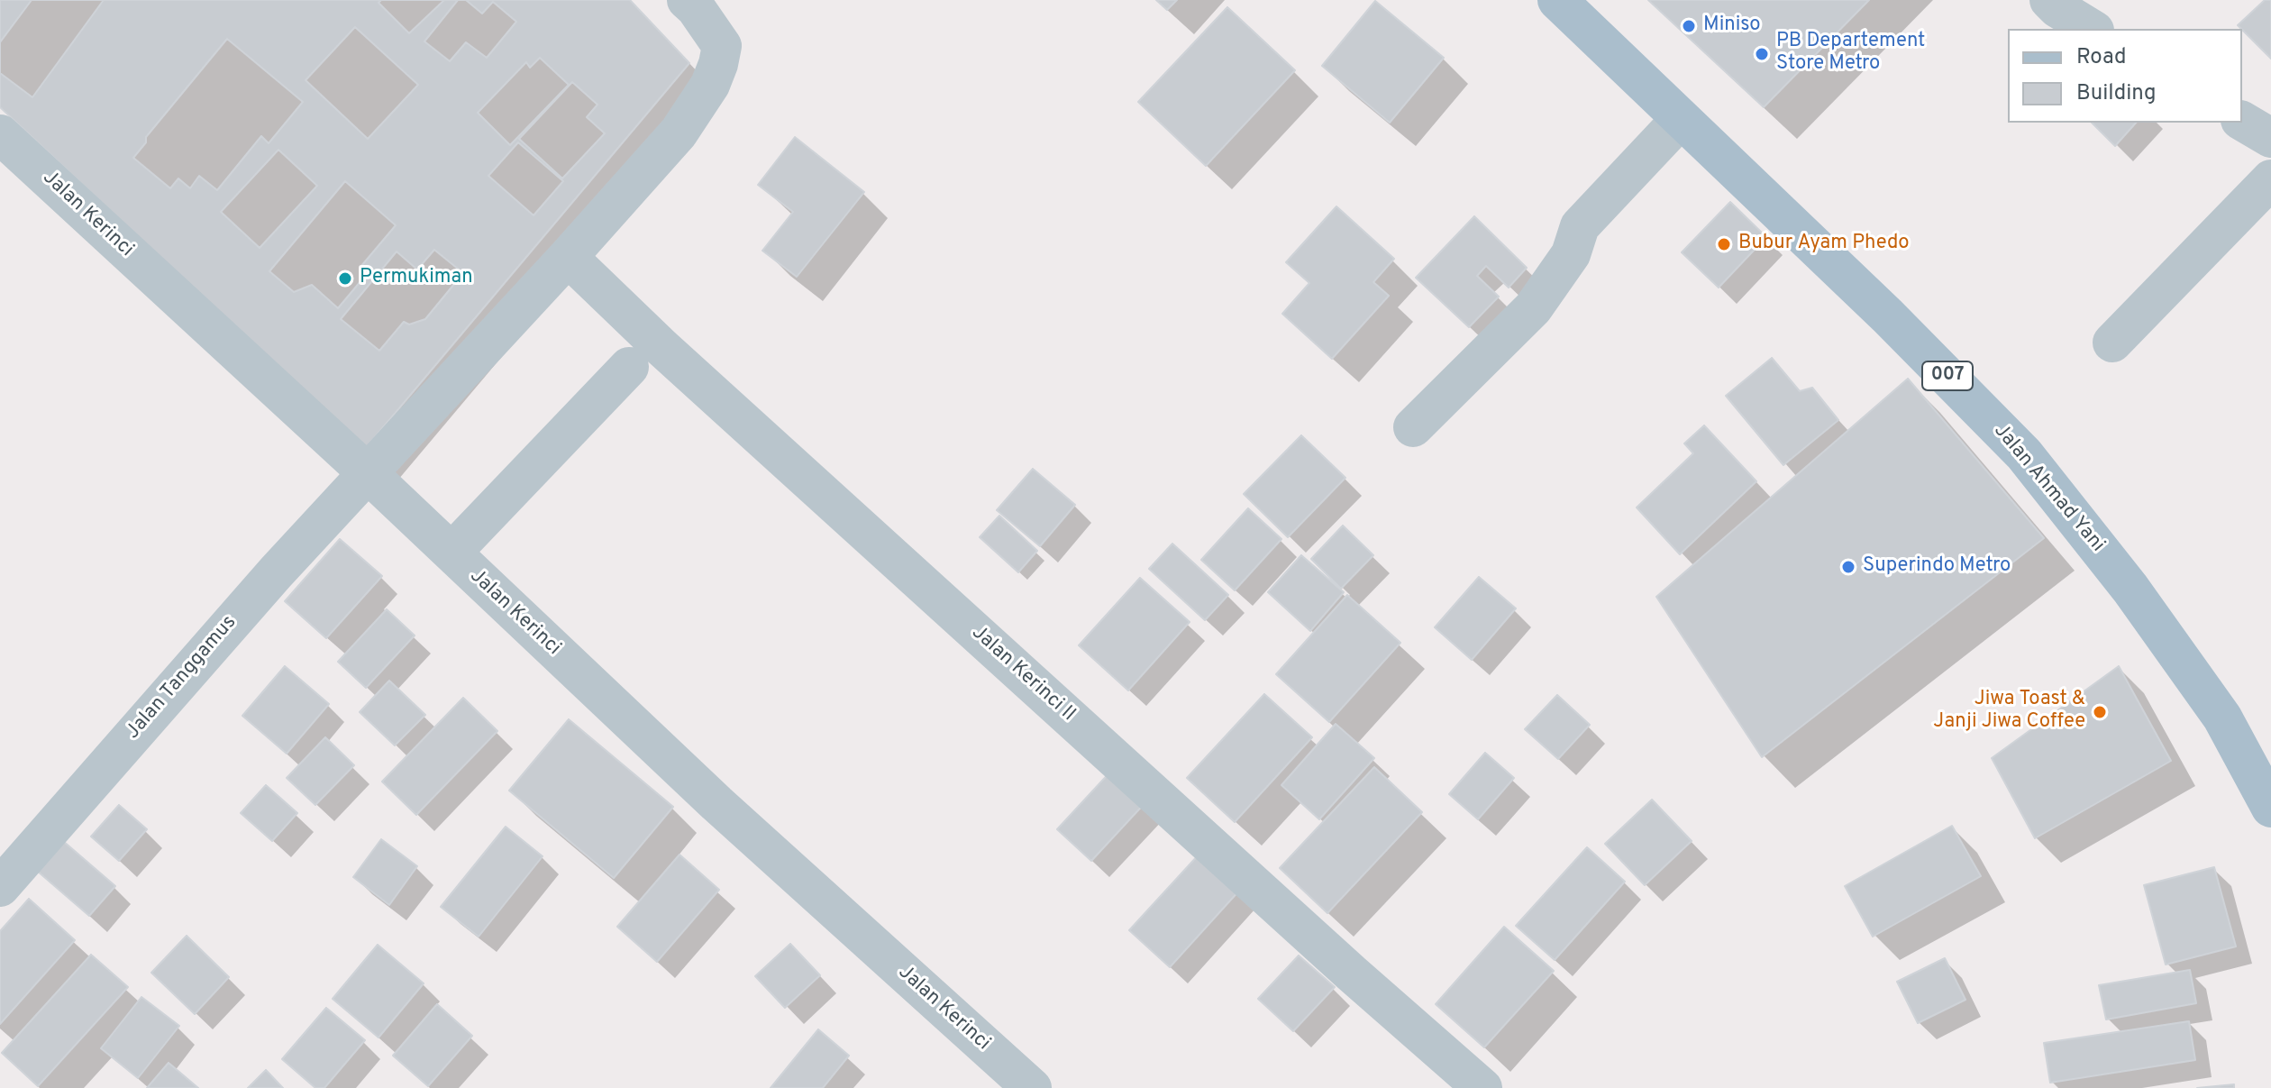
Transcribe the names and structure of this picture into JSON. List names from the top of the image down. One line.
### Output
{"streets":{"main road":["007","Jalan Ahmad Yani"],"street":["Jalan Kerinci","Jalan Kerinci II","Jalan Tanggamus"]},"crossings":[["Jalan Kerinci","Jalan Tanggamus"],["Jalan Kerinci II","Jalan Tanggamus"]],"places":["Miniso","PB Departement Store Metro","Bubur Ayam Phedo","Permukiman","Superindo Metro","Jiwa Toast & Janji Jiwa Coffee"],"legend":["Road","Building"]}
